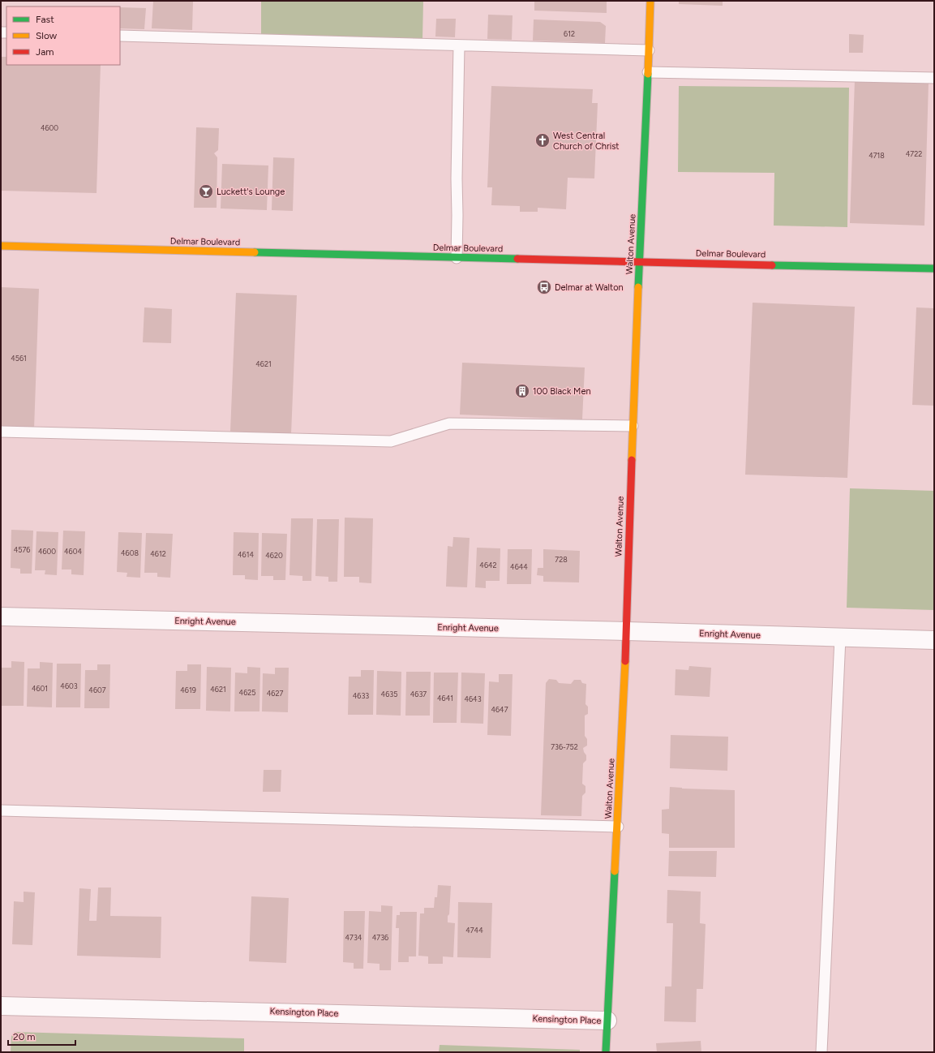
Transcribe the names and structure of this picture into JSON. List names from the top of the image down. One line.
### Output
{"streets":{"street":["Delmar Boulevard","Walton Avenue","Enright Avenue","Kensington Place"]},"crossings":[["Delmar Boulevard","Walton Avenue"],["Walton Avenue","Enright Avenue"],["Walton Avenue","Kensington Place"]],"places":{"church":["West Central Church of Christ"],"bar":["Luckett's Lounge"],"bus stop":["Delmar at Walton"],"building":["100 Black Men"]},"house_numbers":["612","4600","4722","4718","4561","4621","4576","4600","4604","4608","4612","4614","4620","728","4642","4644","4603","4601","4621","4607","4619","4625","4627","4635","4637","4633","4641","4643","4647","736-752","4744","4734","4736"],"legend":["Fast","Slow","Jam"],"scale_bar":"20 m"}
